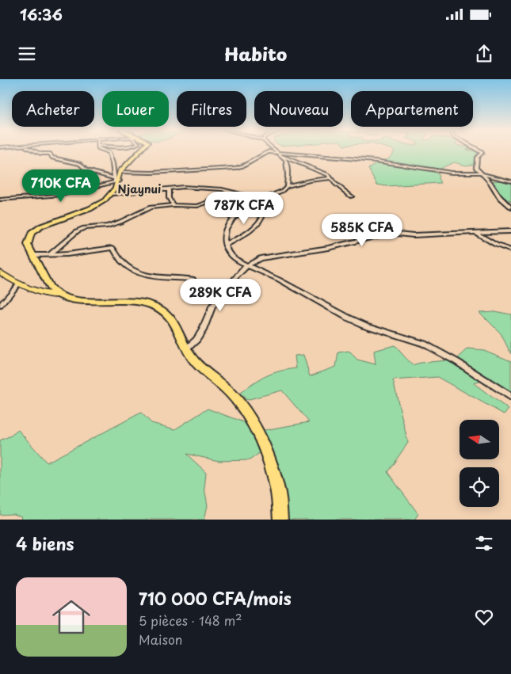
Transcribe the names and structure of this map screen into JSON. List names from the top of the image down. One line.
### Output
{"districts":["Njaynui"],"north":"left","page":{"status":"16:36","header":"Habito","chip":["Acheter","Louer","Filtres","Nouveau","Appartement"],"price":["710K CFA","787K CFA","585K CFA","289K CFA"],"heading":"4 biens","list":[{"name":"710 000 CFA/mois","note":"5 pièces · 148 m² · Maison"}]}}
